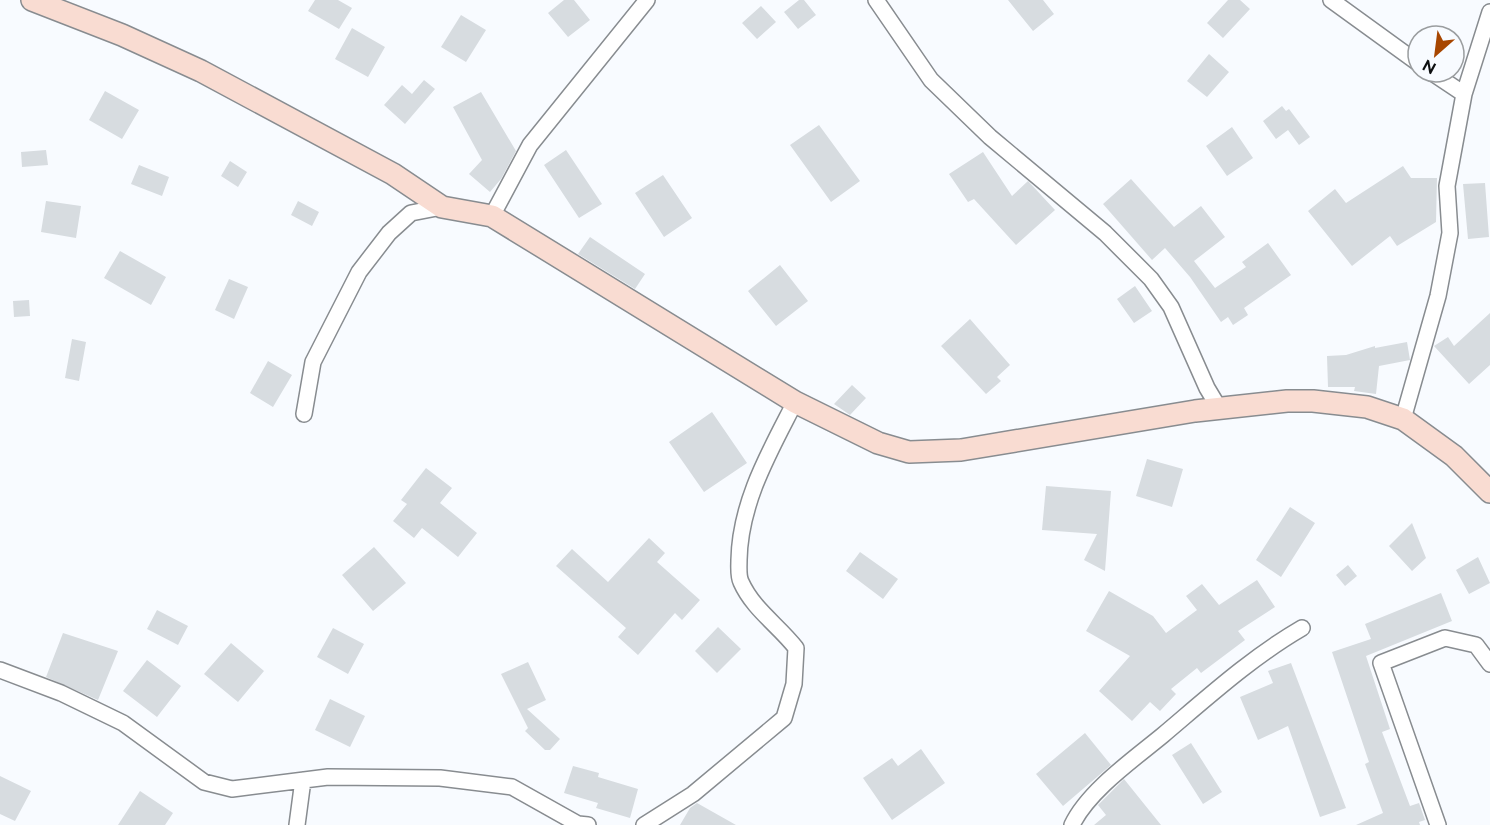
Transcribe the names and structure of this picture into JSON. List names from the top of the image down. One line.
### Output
{"north":"bottom left"}
